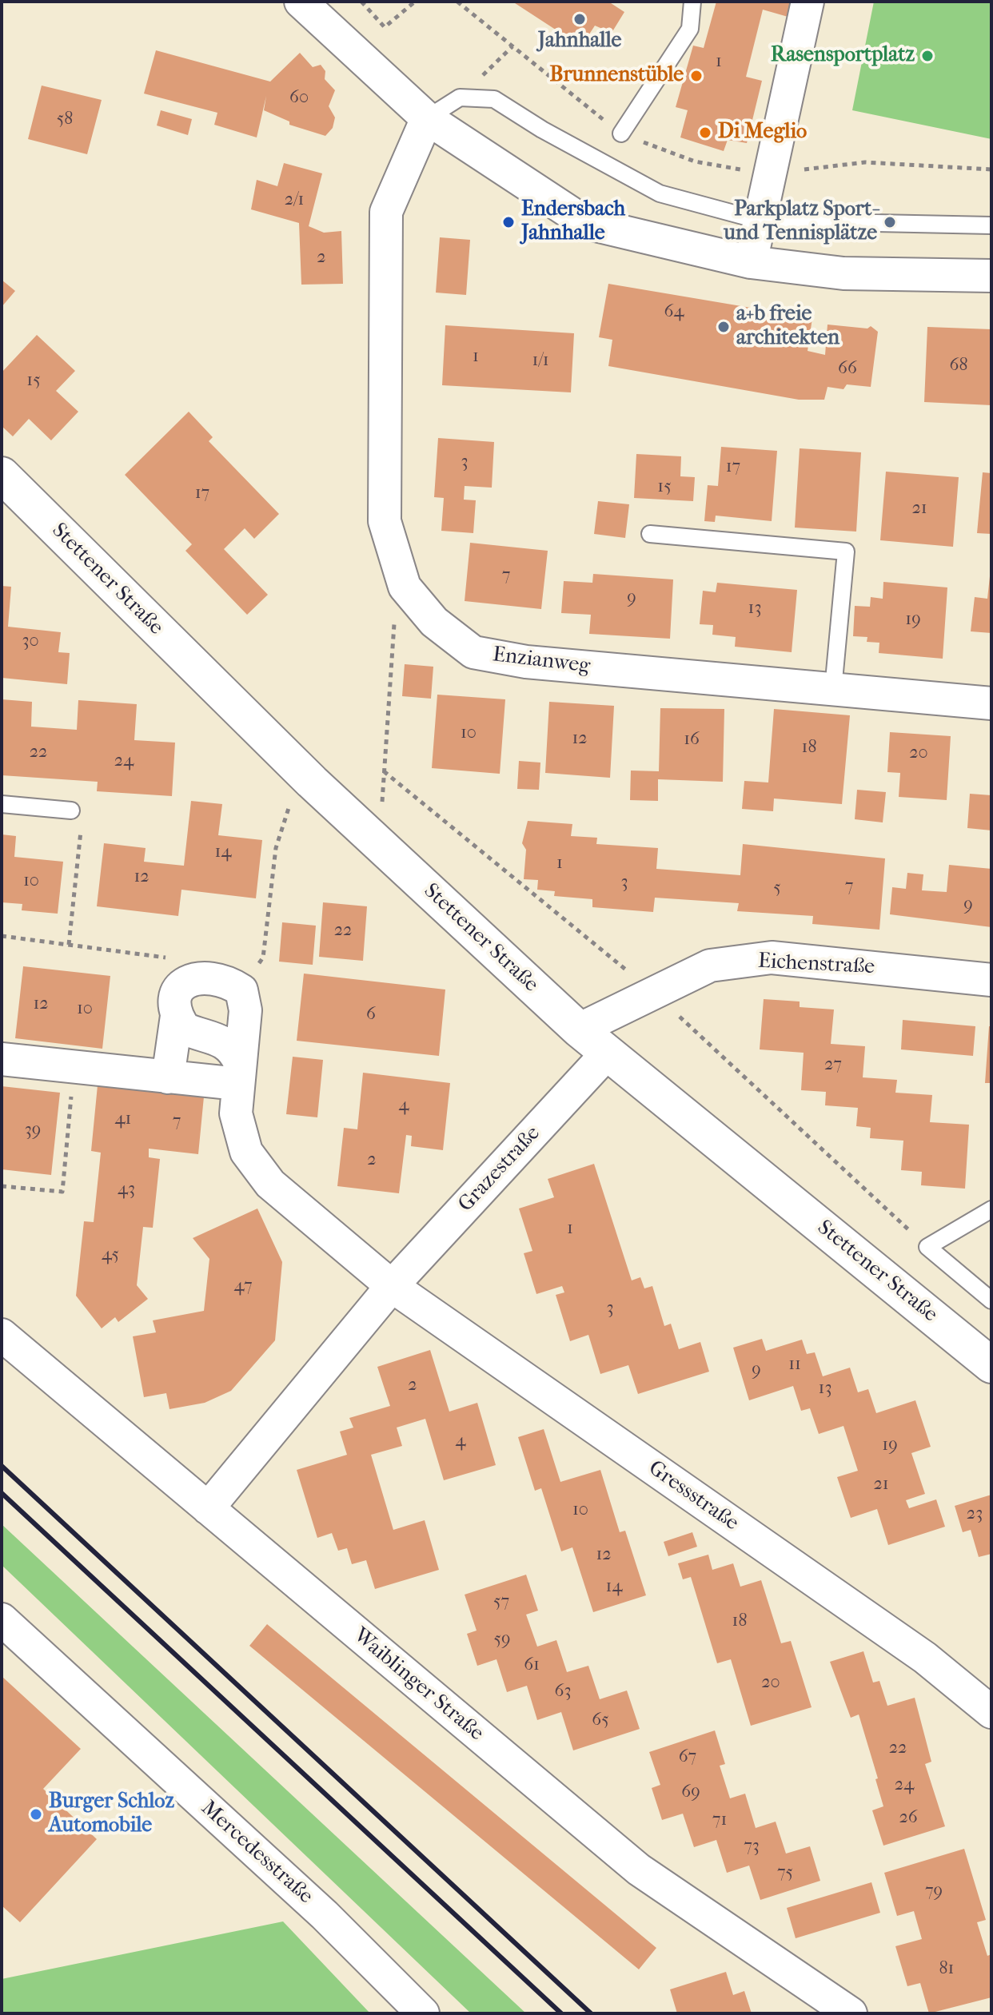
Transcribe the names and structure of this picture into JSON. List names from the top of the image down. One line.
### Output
{"streets":{"street":["Stettener Straße","Enzianweg","Eichenstraße","Grazestraße","Gressstraße","Waiblinger Straße","Mercedesstraße"]},"crossings":[["Stettener Straße","Eichenstraße"],["Stettener Straße","Grazestraße"],["Grazestraße","Gressstraße"],["Grazestraße","Waiblinger Straße"]],"places":["Jahnhalle","Rasensportplatz","Brunnenstüble","Di Meglio","Endersbach Jahnhalle","Parkplatz Sport- und Tennisplätze","a+b freie architekten","Burger Schloz Automobile"],"house_numbers":["1","60","58","2/1","2","64","1","1/1","68","66","15","3","17","15","17","21","7","9","13","19","30","10","12","16","18","22","20","24","14","1","12","10","3","7","5","9","22","12","10","6","27","4","41","7","39","2","43","1","45","47","3","11","9","2","13","4","19","21","10","23","12","14","57","18","59","61","20","63","65","22","67","24","69","26","71","73","75","79","81"]}
